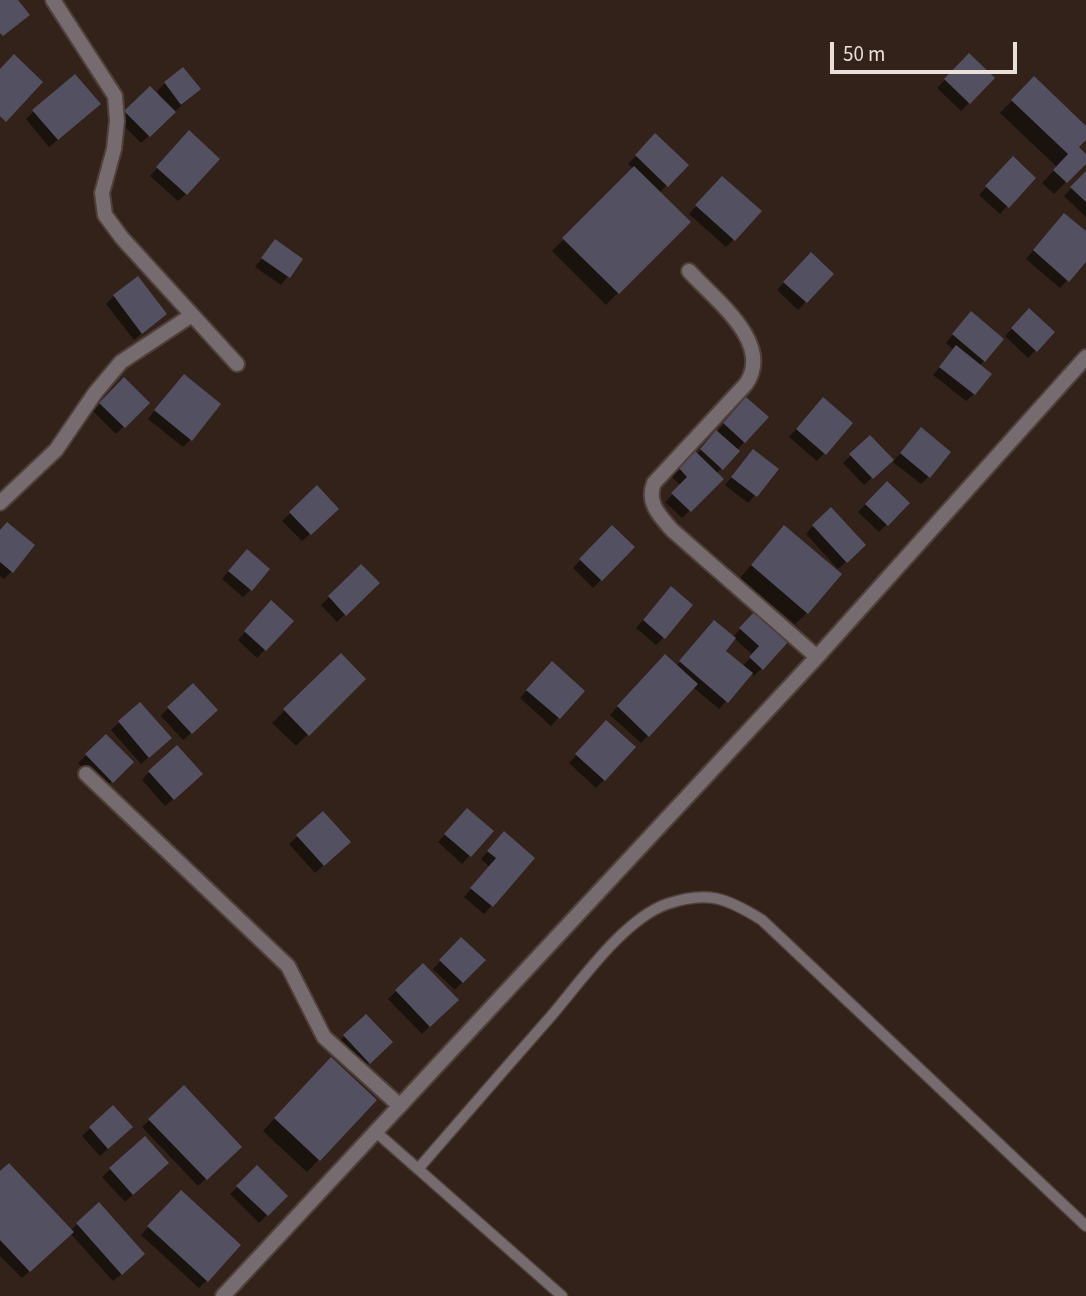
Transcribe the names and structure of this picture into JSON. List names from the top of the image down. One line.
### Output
{"scale_bar":"50 m"}
